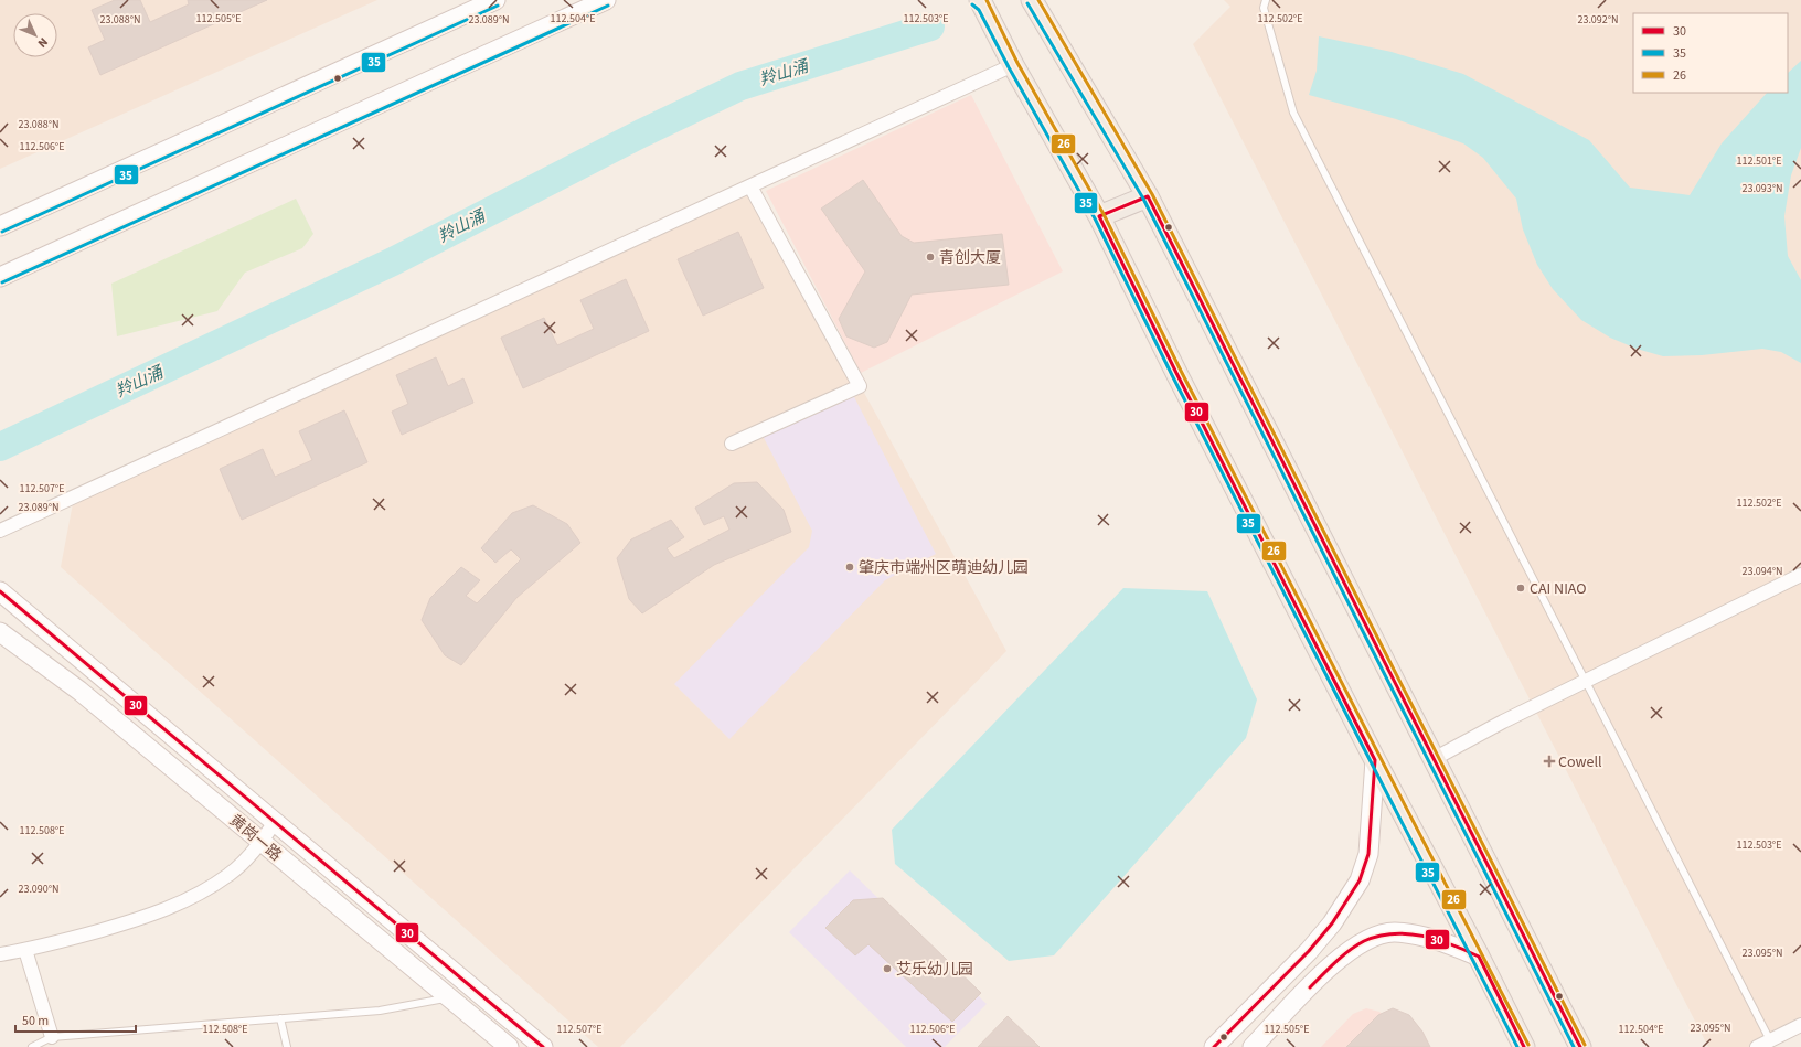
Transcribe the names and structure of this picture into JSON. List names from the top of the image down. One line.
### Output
{"streets":{"main road":["黄岗一路"]},"water":["羚山涌"],"places":{"other":["青创大厦","肇庆市端州区萌迪幼儿园","CAI NIAO","艾乐幼儿园"],"health":["Cowell"]},"lines":["transit line 26","transit line 35","transit line 30"],"legend":["30","35","26"],"scale_bar":"50 m","north":"bottom right","coordinates":["112.505°E","112.504°E","112.502°E","112.503°E","23.088°N","23.089°N","23.092°N","112.506°E","112.501°E","23.093°N","112.507°E","23.094°N","112.508°E","23.090°N","23.095°N"]}
